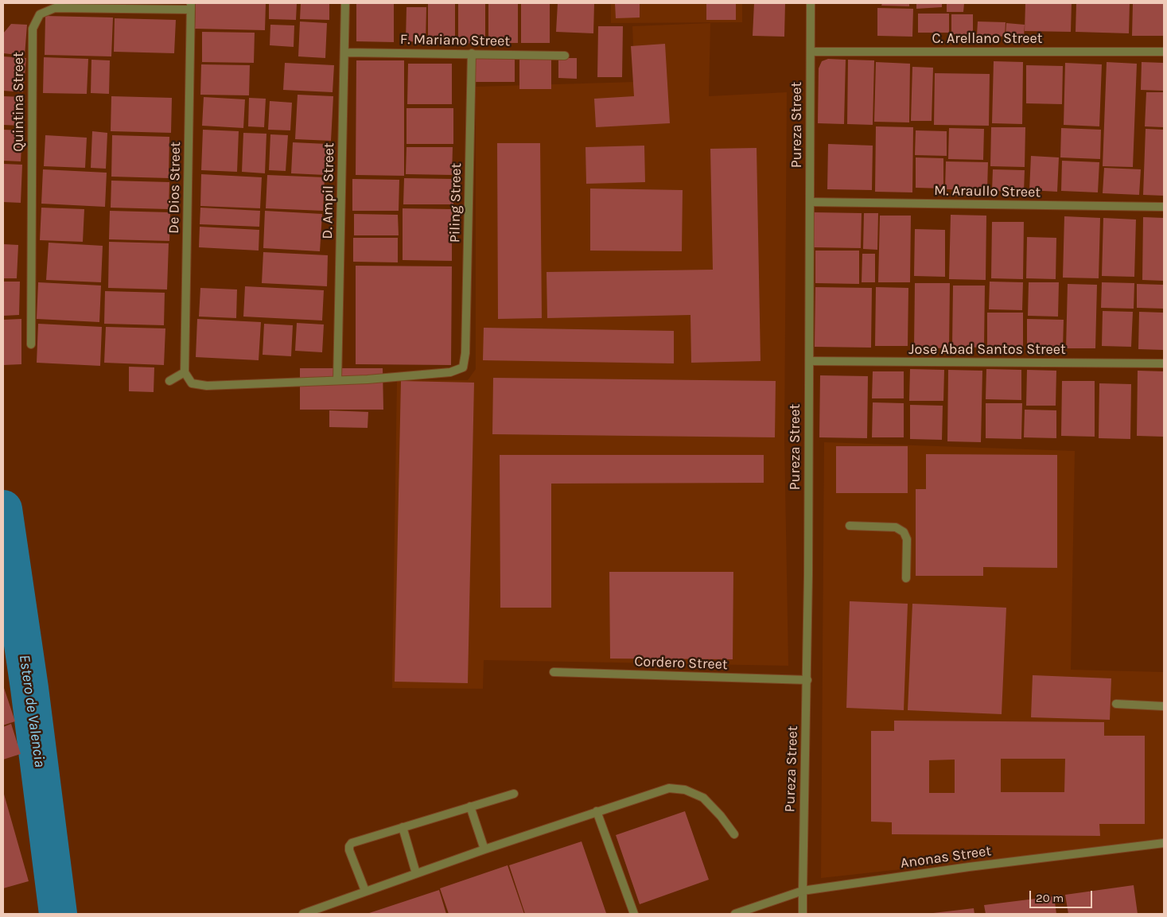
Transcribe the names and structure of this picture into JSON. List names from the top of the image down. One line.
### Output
{"streets":{"street":["C. Arellano Street","F. Mariano Street","Quintina Street","Pureza Street","De Dios Street","D. Ampil Street","M. Araullo Street","Piling Street","Jose Abad Santos Street","Cordero Street","Anonas Street"]},"crossings":[["C. Arellano Street","Pureza Street"],["F. Mariano Street","D. Ampil Street"],["F. Mariano Street","Piling Street"],["Quintina Street","De Dios Street"],["Pureza Street","M. Araullo Street"],["Pureza Street","Jose Abad Santos Street"],["Pureza Street","Cordero Street"],["Pureza Street","Anonas Street"],["D. Ampil Street","Piling Street"]],"water":["Estero de Valencia"],"scale_bar":"20 m"}
